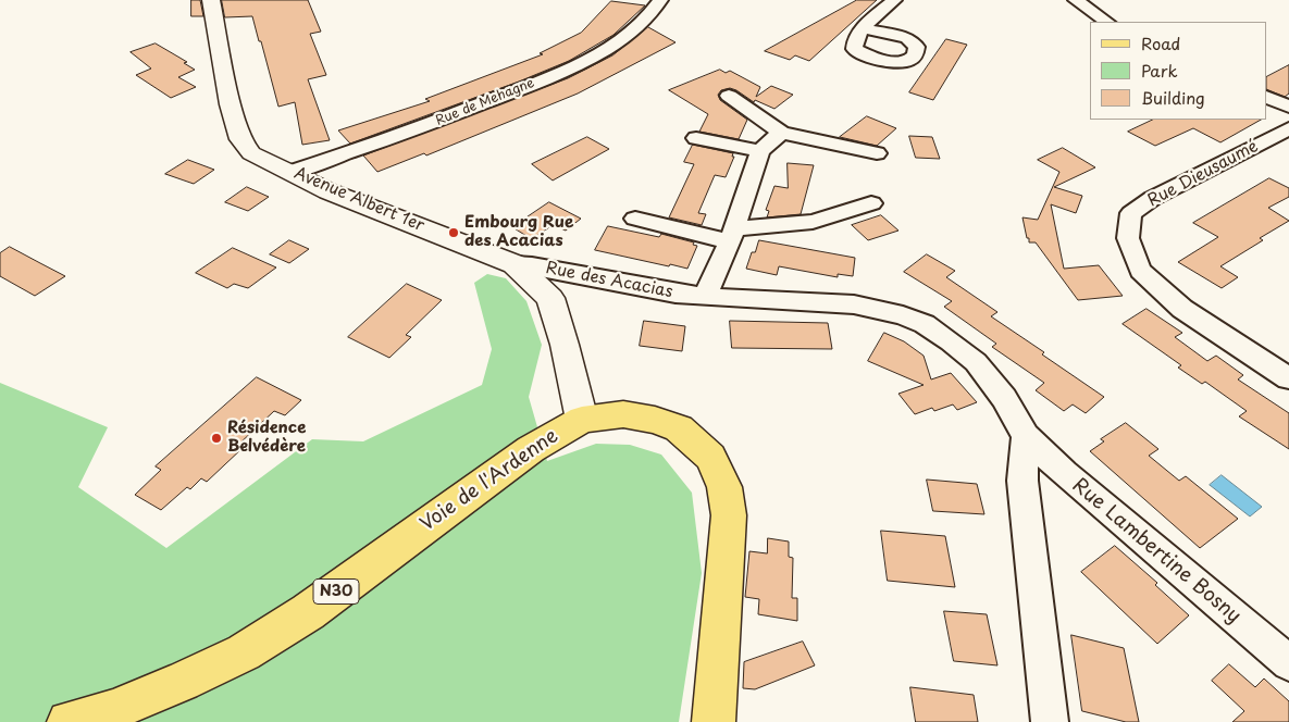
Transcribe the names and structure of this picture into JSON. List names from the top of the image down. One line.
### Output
{"streets":{"main road":["Voie de l'Ardenne","N30"],"street":["Rue de Mehagne","Rue Dieusaumé","Avenue Albert 1er","Rue des Acacias","Rue Lambertine Bosny"]},"crossings":[["Rue de Mehagne","Avenue Albert 1er"],["Avenue Albert 1er","Rue des Acacias"],["Avenue Albert 1er","Voie de l'Ardenne"],["Rue des Acacias","Rue Lambertine Bosny"]],"places":["Embourg Rue des Acacias","Résidence Belvédère"],"legend":["Road","Park","Building"]}
